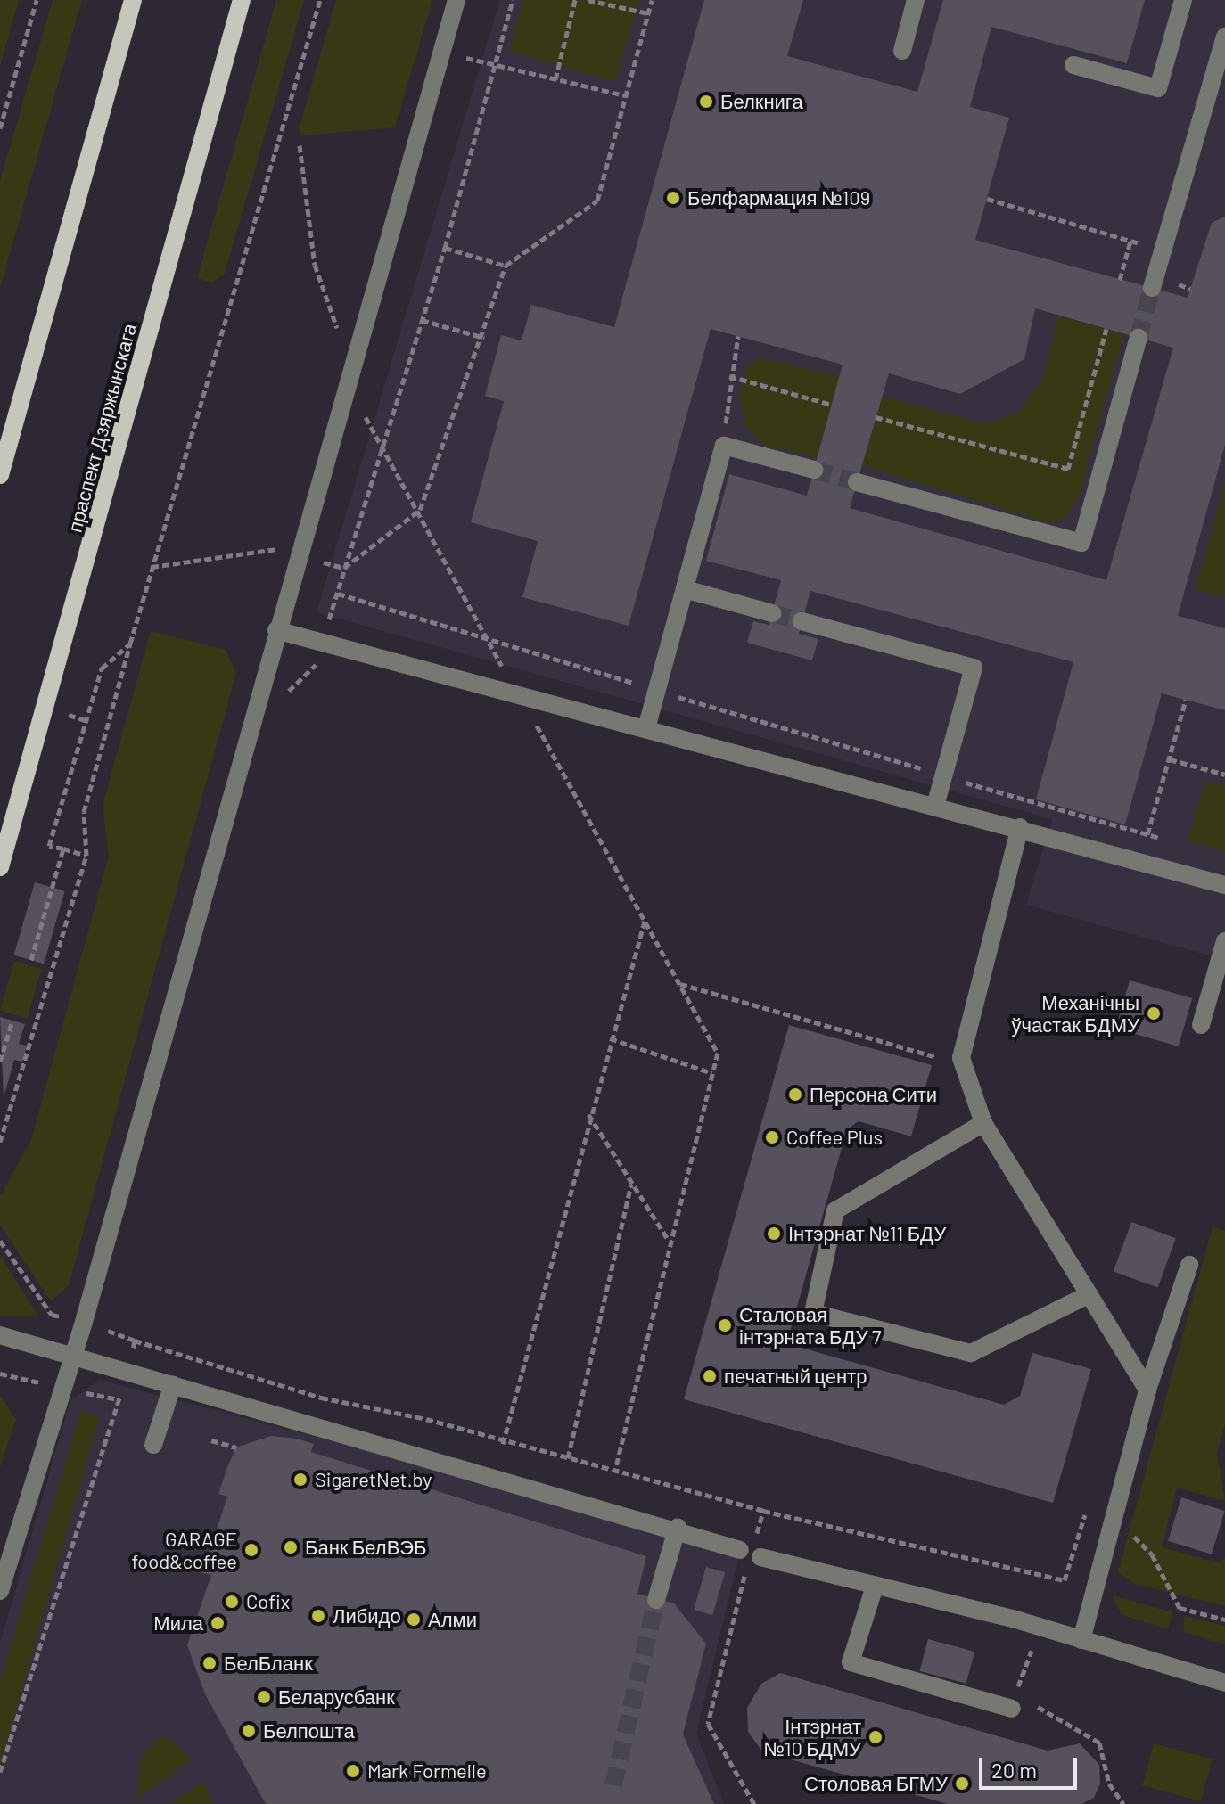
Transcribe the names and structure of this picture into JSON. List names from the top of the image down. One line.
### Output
{"streets":{"main road":["праспект Дзяржынскага"]},"places":["Белкнига","Белфармация №109","Механічны ўчастак БДМУ","Персона Сити","Coffee Plus","Інтэрнат №11 БДУ","Сталовая інтэрната БДУ 7","печатный центр","SigaretNet.by","Банк БелВЭБ","GARAGE food&coffee","Cofix","Либидо","Алми","Мила","БелБланк","Беларусбанк","Белпошта","Інтэрнат №10 БДМУ","Mark Formelle","Столовая БГМУ"],"scale_bar":"20 m"}
